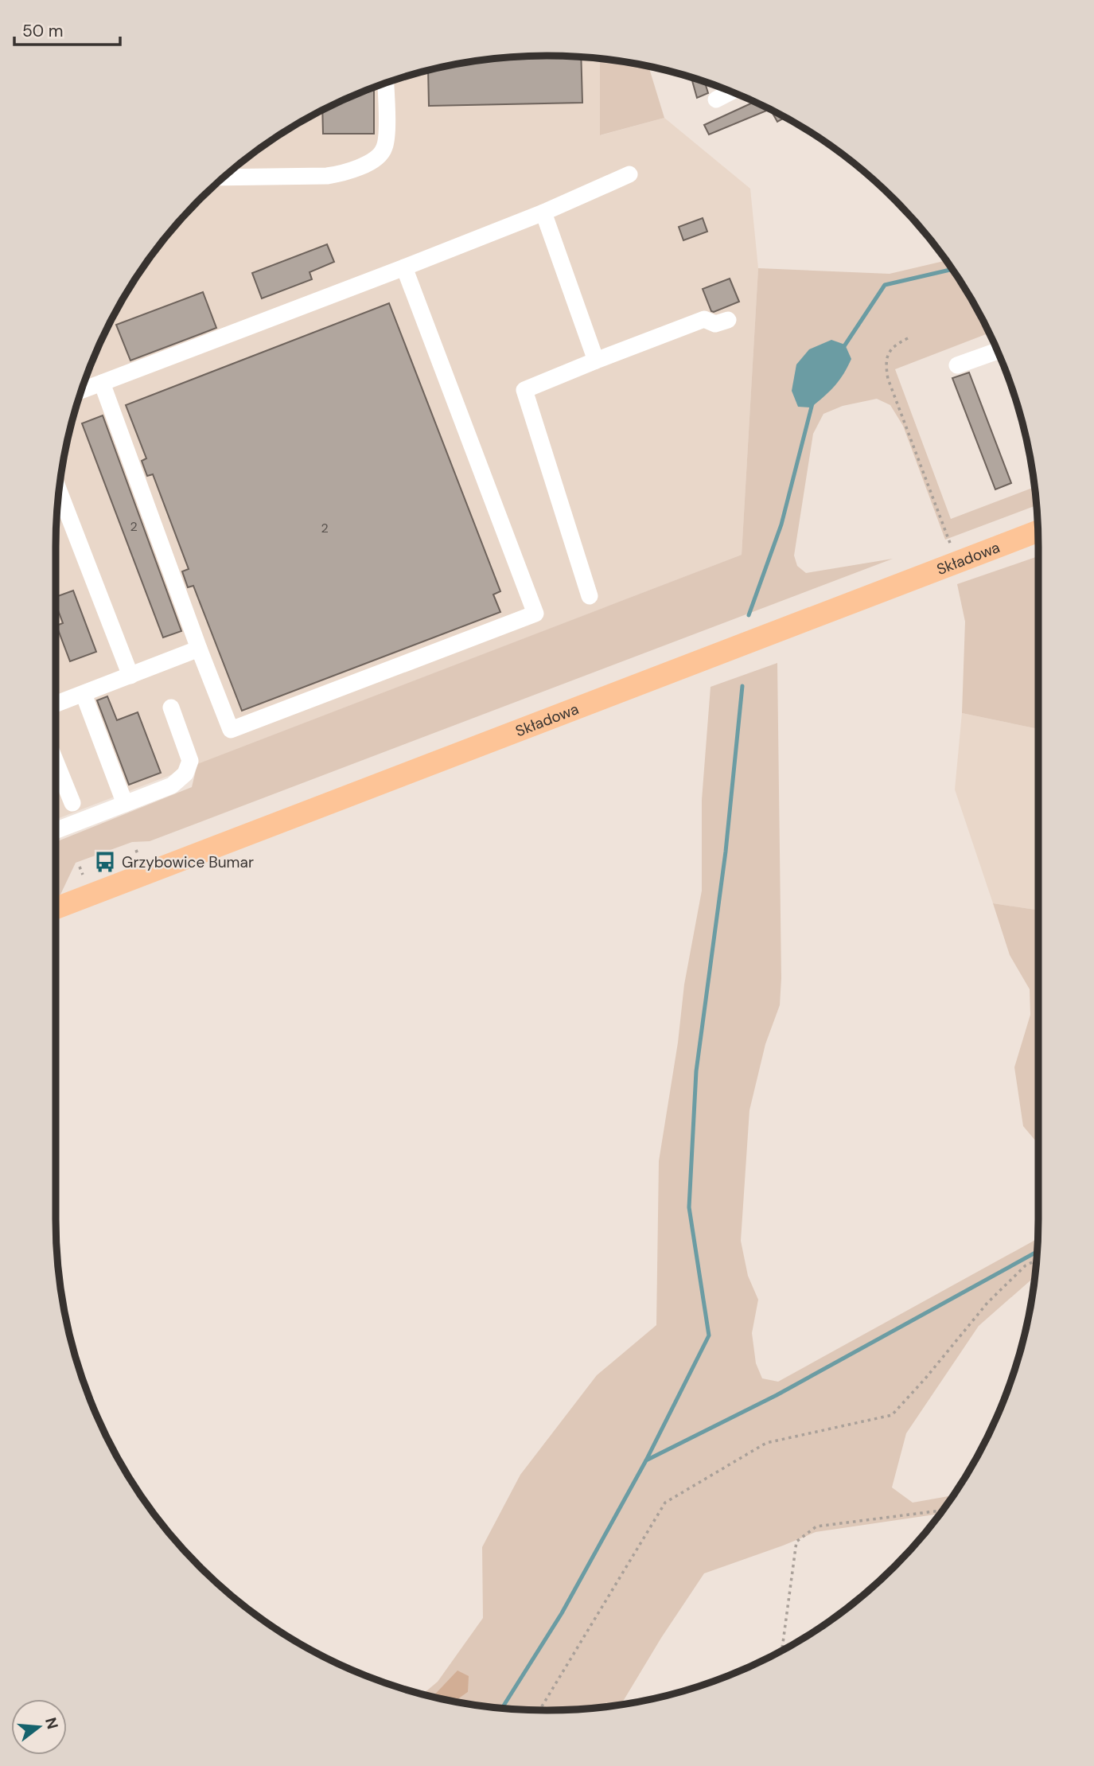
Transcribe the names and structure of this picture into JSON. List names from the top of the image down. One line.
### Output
{"streets":{"main road":["Składowa"]},"places":{"bus stop":["Grzybowice Bumar"]},"house_numbers":["2","2"],"scale_bar":"50 m","north":"right"}
